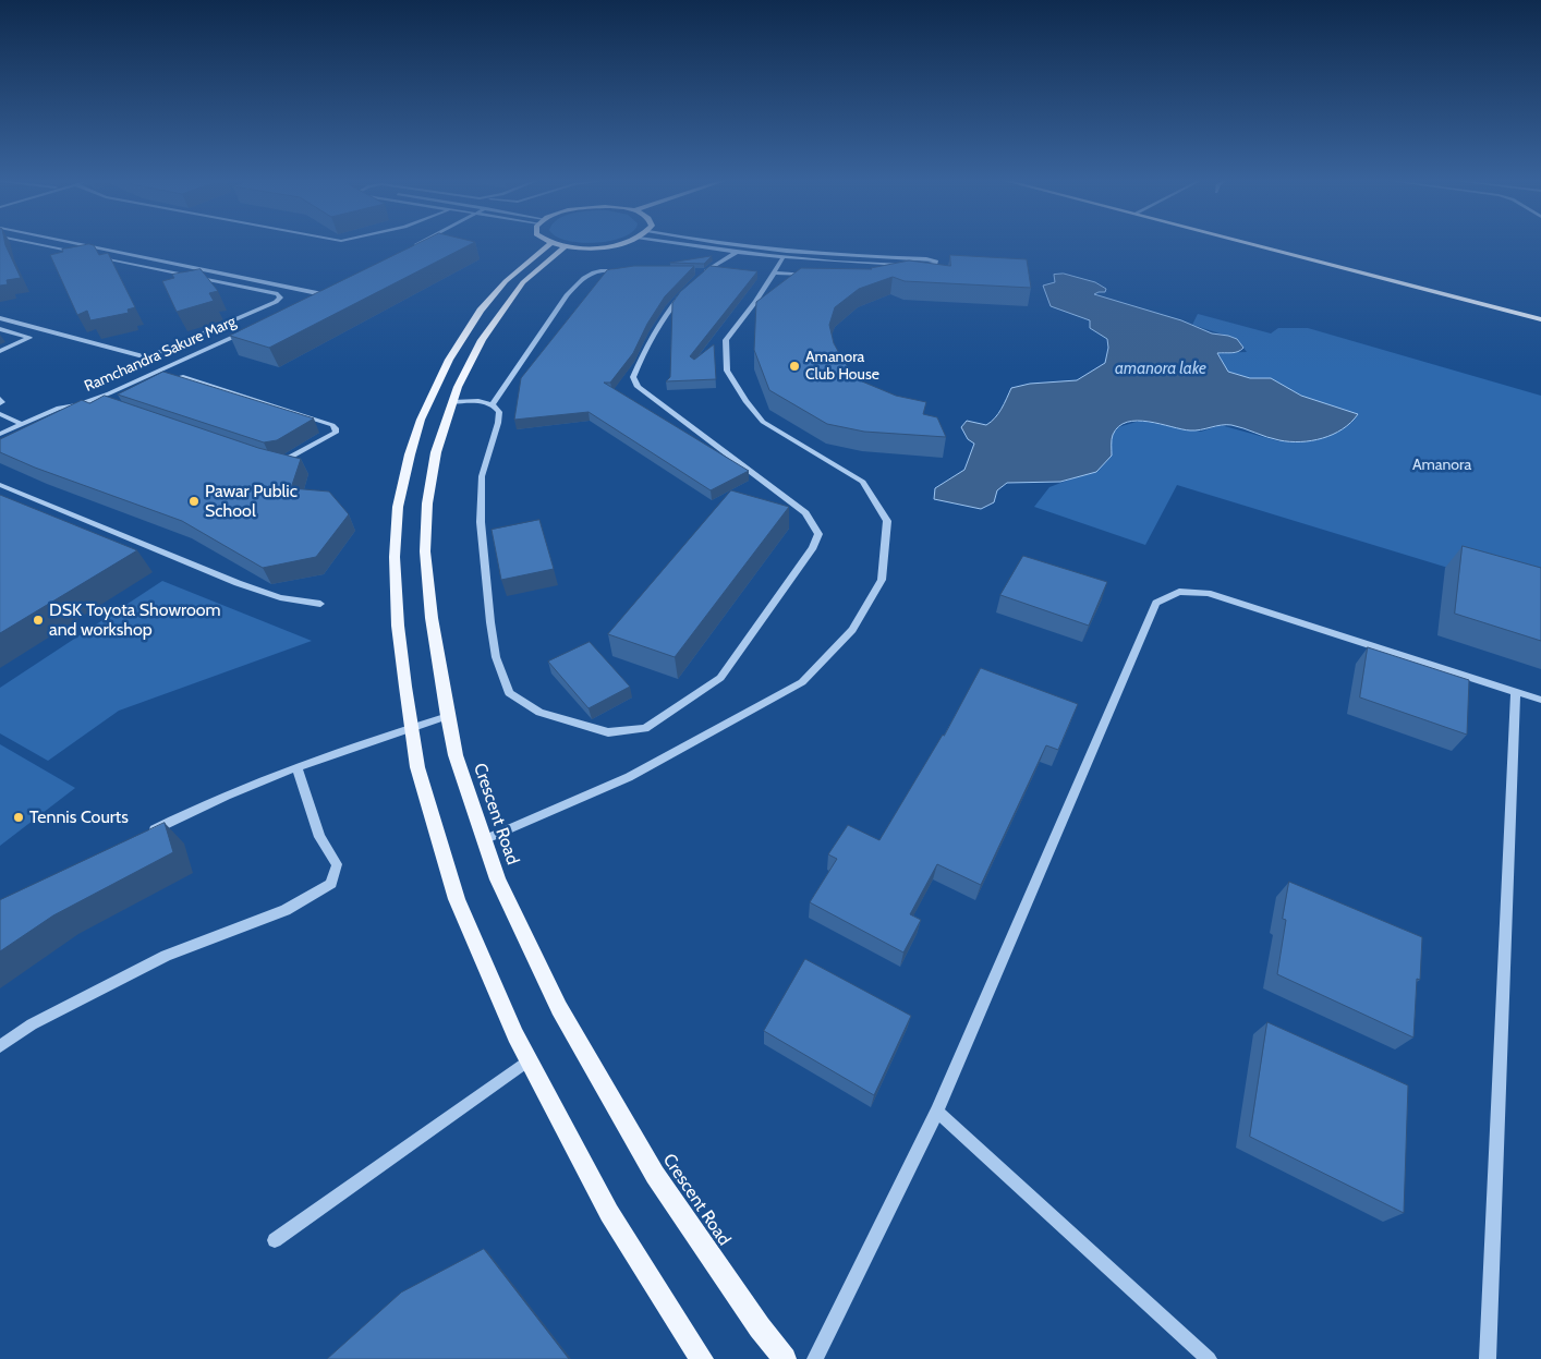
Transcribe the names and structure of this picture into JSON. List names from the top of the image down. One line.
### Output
{"streets":{"main road":["Crescent Road"],"street":["Ramchandra Sakure Marg"]},"water":["amanora lake"],"parks":["Amanora"],"places":["Amanora Club House","Pawar Public School","DSK Toyota Showroom and workshop","Tennis Courts"]}
